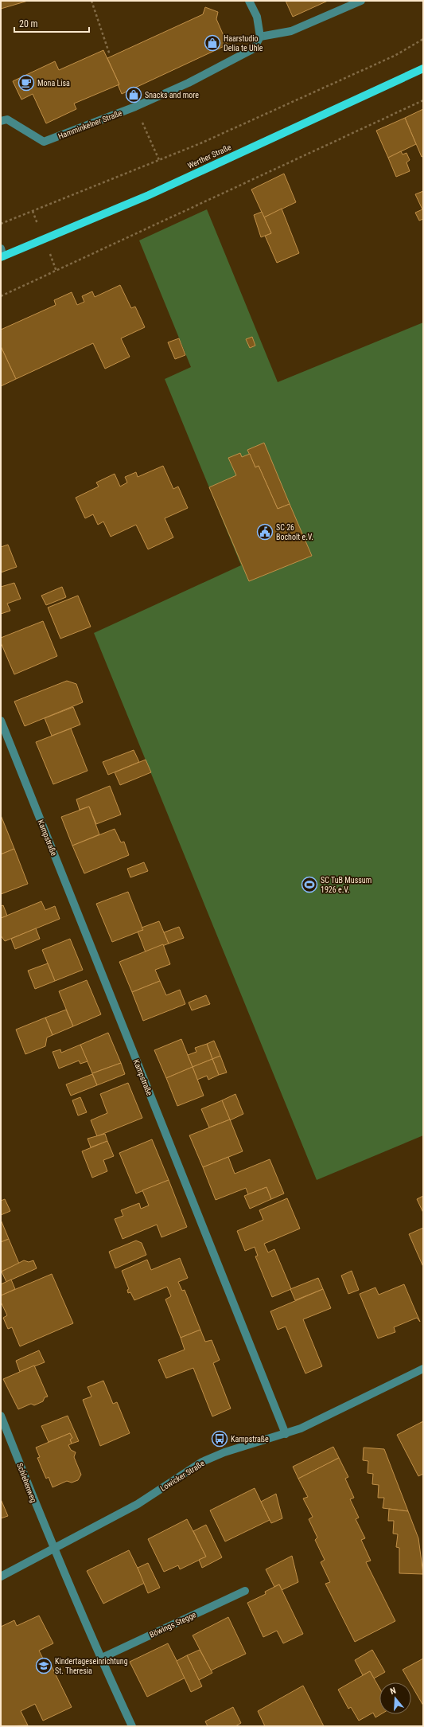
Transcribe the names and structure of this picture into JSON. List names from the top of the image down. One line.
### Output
{"streets":{"main road":["Werther Straße"],"street":["Hamminkelner Straße","Kampstraße","Lowicker Straße","Schlehenweg","Böwings Stegge"]},"crossings":[["Kampstraße","Lowicker Straße"],["Lowicker Straße","Schlehenweg"]],"places":{"shop":["Haarstudio Delia te Uhle","Snacks and more"],"cafe":["Mona Lisa"],"public building":["SC 26 Bocholt e.V."],"sports":["SC TuB Mussum 1926 e.V."],"bus stop":["Kampstraße"],"school or university":["Kindertageseinrichtung St. Theresia"]},"scale_bar":"20 m","north":"top"}
